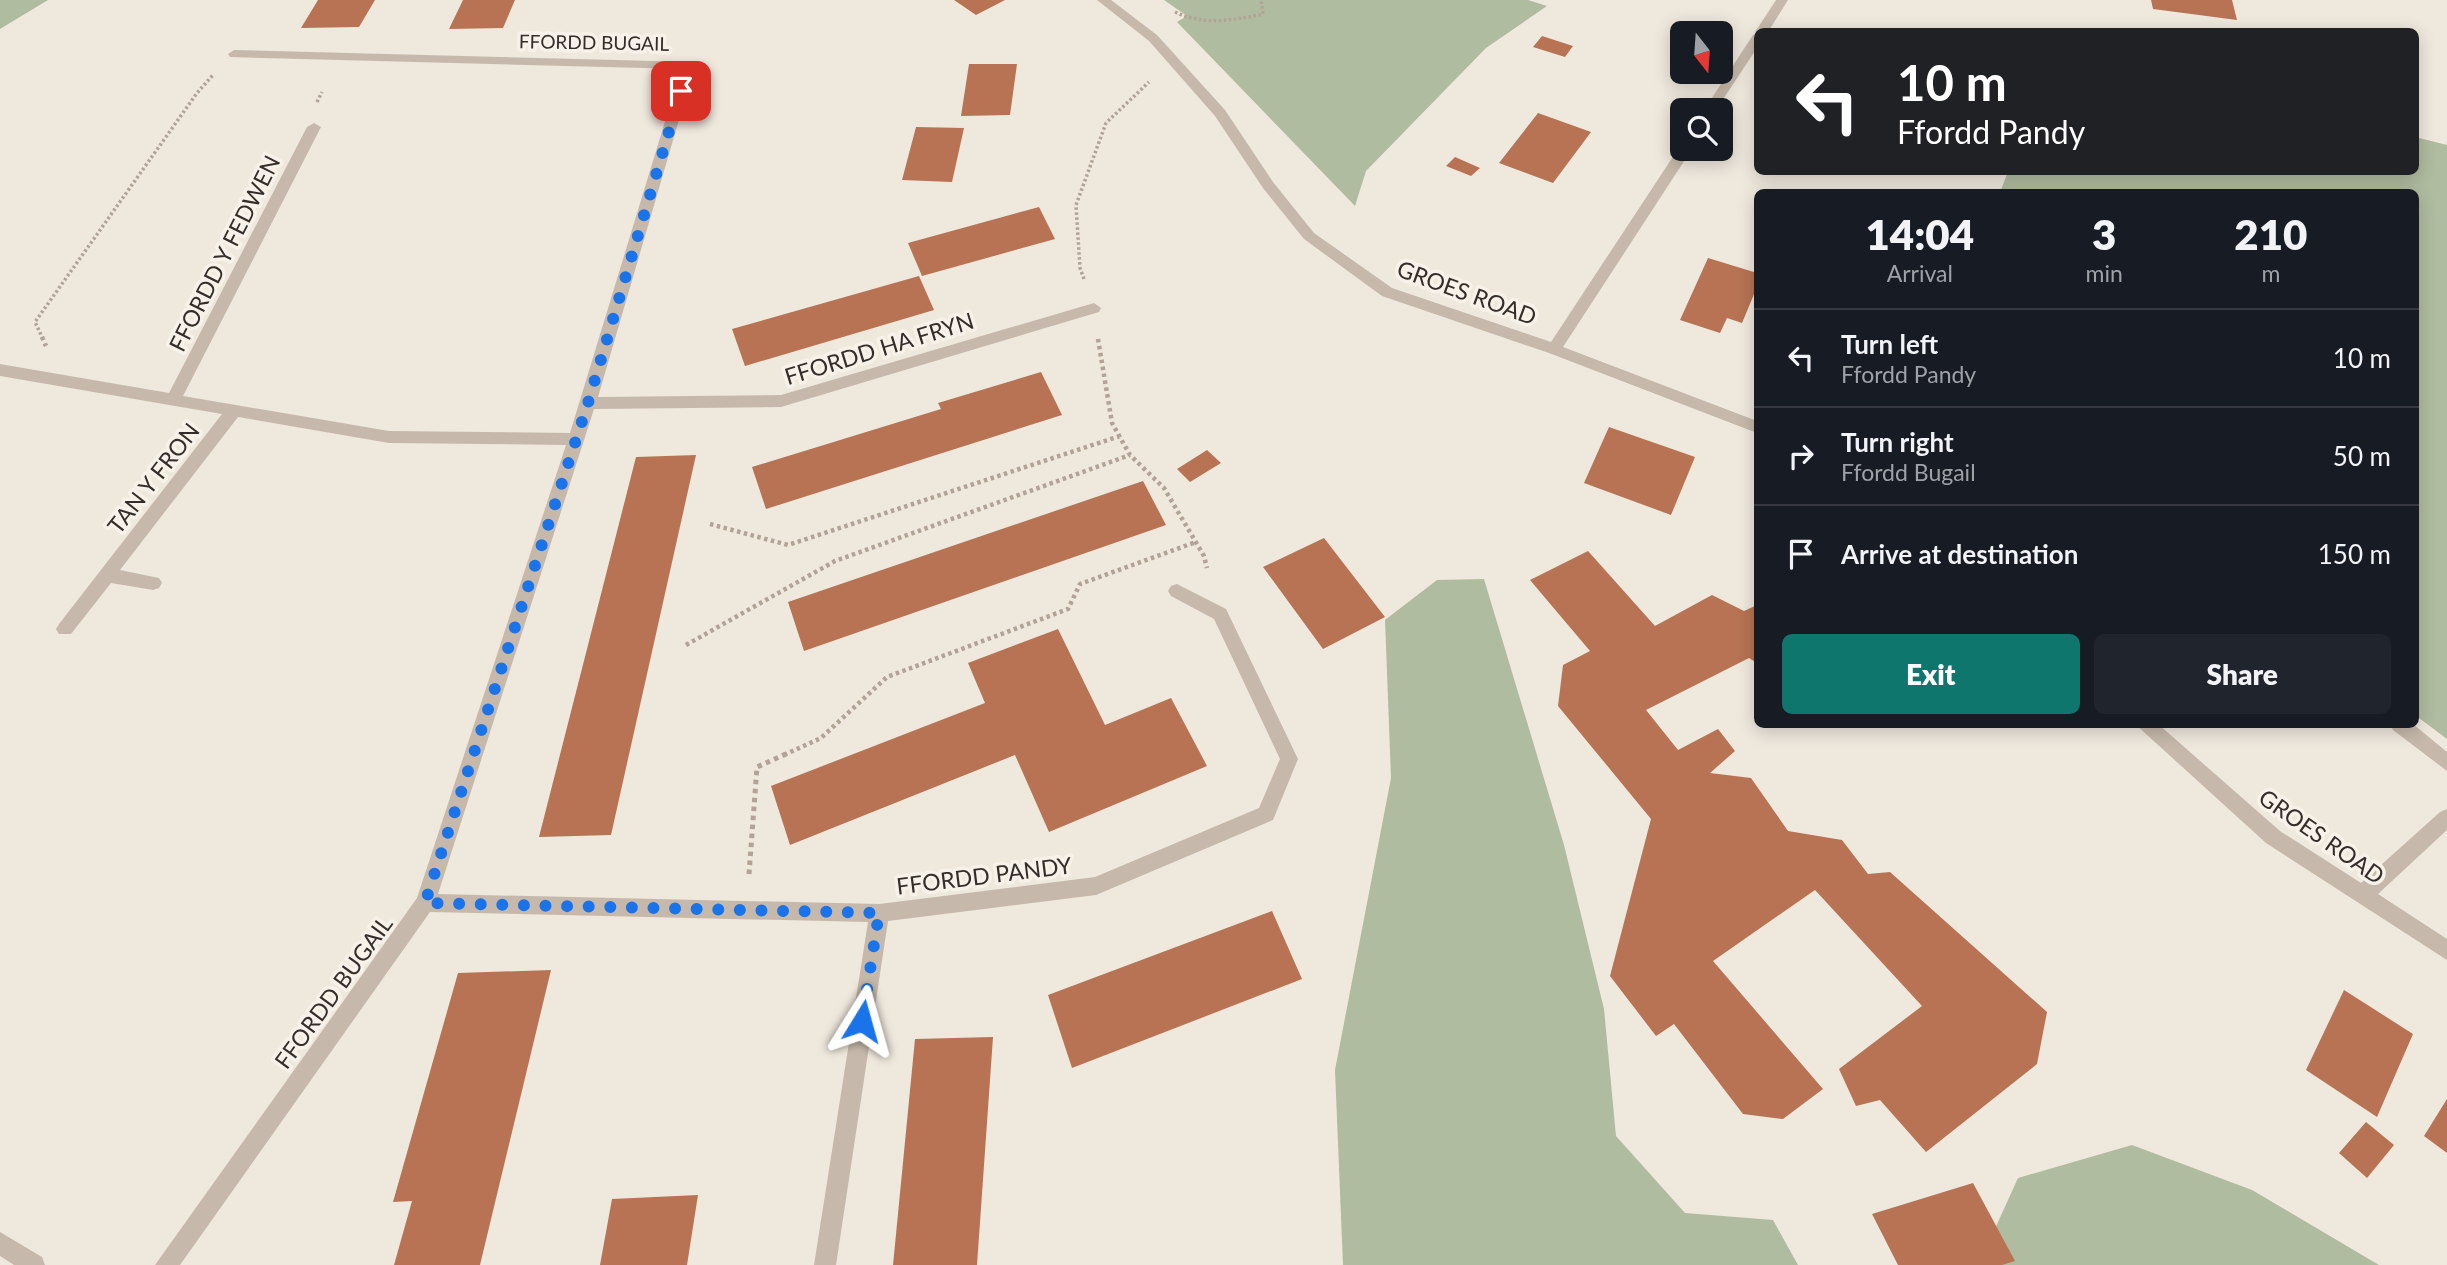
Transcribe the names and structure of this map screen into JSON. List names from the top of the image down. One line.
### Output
{"streets":{"street":["FFORDD BUGAIL","FFORDD Y FEDWEN","GROES ROAD","FFORDD HA FRYN","TAN Y FRON","FFORDD PANDY"]},"crossings":[["FFORDD BUGAIL","FFORDD HA FRYN"],["FFORDD BUGAIL","FFORDD PANDY"]],"north":"bottom","page":{"turn":["10 m","Ffordd Pandy"],"eta":["14:04","Arrival","3","min","210","m"],"list":[{"name":"Turn left","note":"Ffordd Pandy","value":"10 m"},{"name":"Turn right","note":"Ffordd Bugail","value":"50 m"},{"name":"Arrive at destination","value":"150 m"}],"buttons":["Exit","Share"]}}
